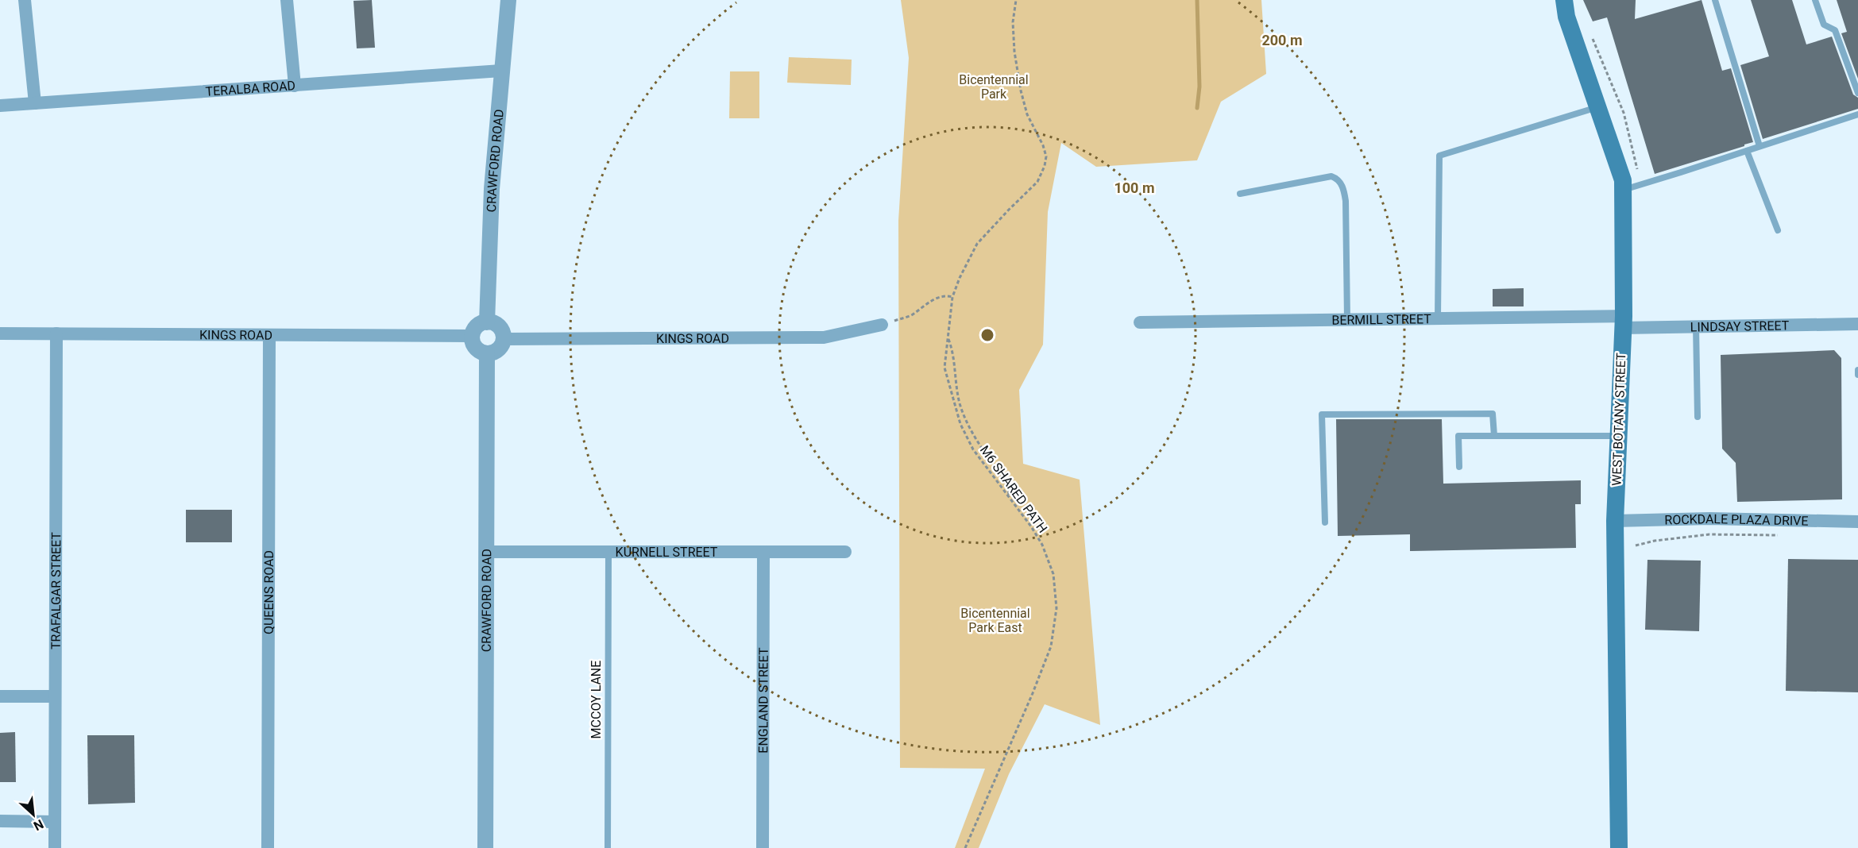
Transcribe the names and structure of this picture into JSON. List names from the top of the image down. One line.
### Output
{"streets":{"main road":["WEST BOTANY STREET"],"street":["TERALBA ROAD","CRAWFORD ROAD","BERMILL STREET","LINDSAY STREET","KINGS ROAD","ROCKDALE PLAZA DRIVE","KURNELL STREET","TRAFALGAR STREET","QUEENS ROAD","ENGLAND STREET"],"lane":["MCCOY LANE"],"path":["M6 SHARED PATH"]},"crossings":[["TERALBA ROAD","CRAWFORD ROAD"],["CRAWFORD ROAD","KINGS ROAD"],["CRAWFORD ROAD","KURNELL STREET"],["BERMILL STREET","LINDSAY STREET"],["BERMILL STREET","WEST BOTANY STREET"],["LINDSAY STREET","WEST BOTANY STREET"],["KINGS ROAD","TRAFALGAR STREET"],["KINGS ROAD","QUEENS ROAD"],["WEST BOTANY STREET","ROCKDALE PLAZA DRIVE"],["KURNELL STREET","MCCOY LANE"],["KURNELL STREET","ENGLAND STREET"]],"parks":["Bicentennial Park","Bicentennial Park East"],"north":"bottom right","rings":["200 m","100 m"]}
